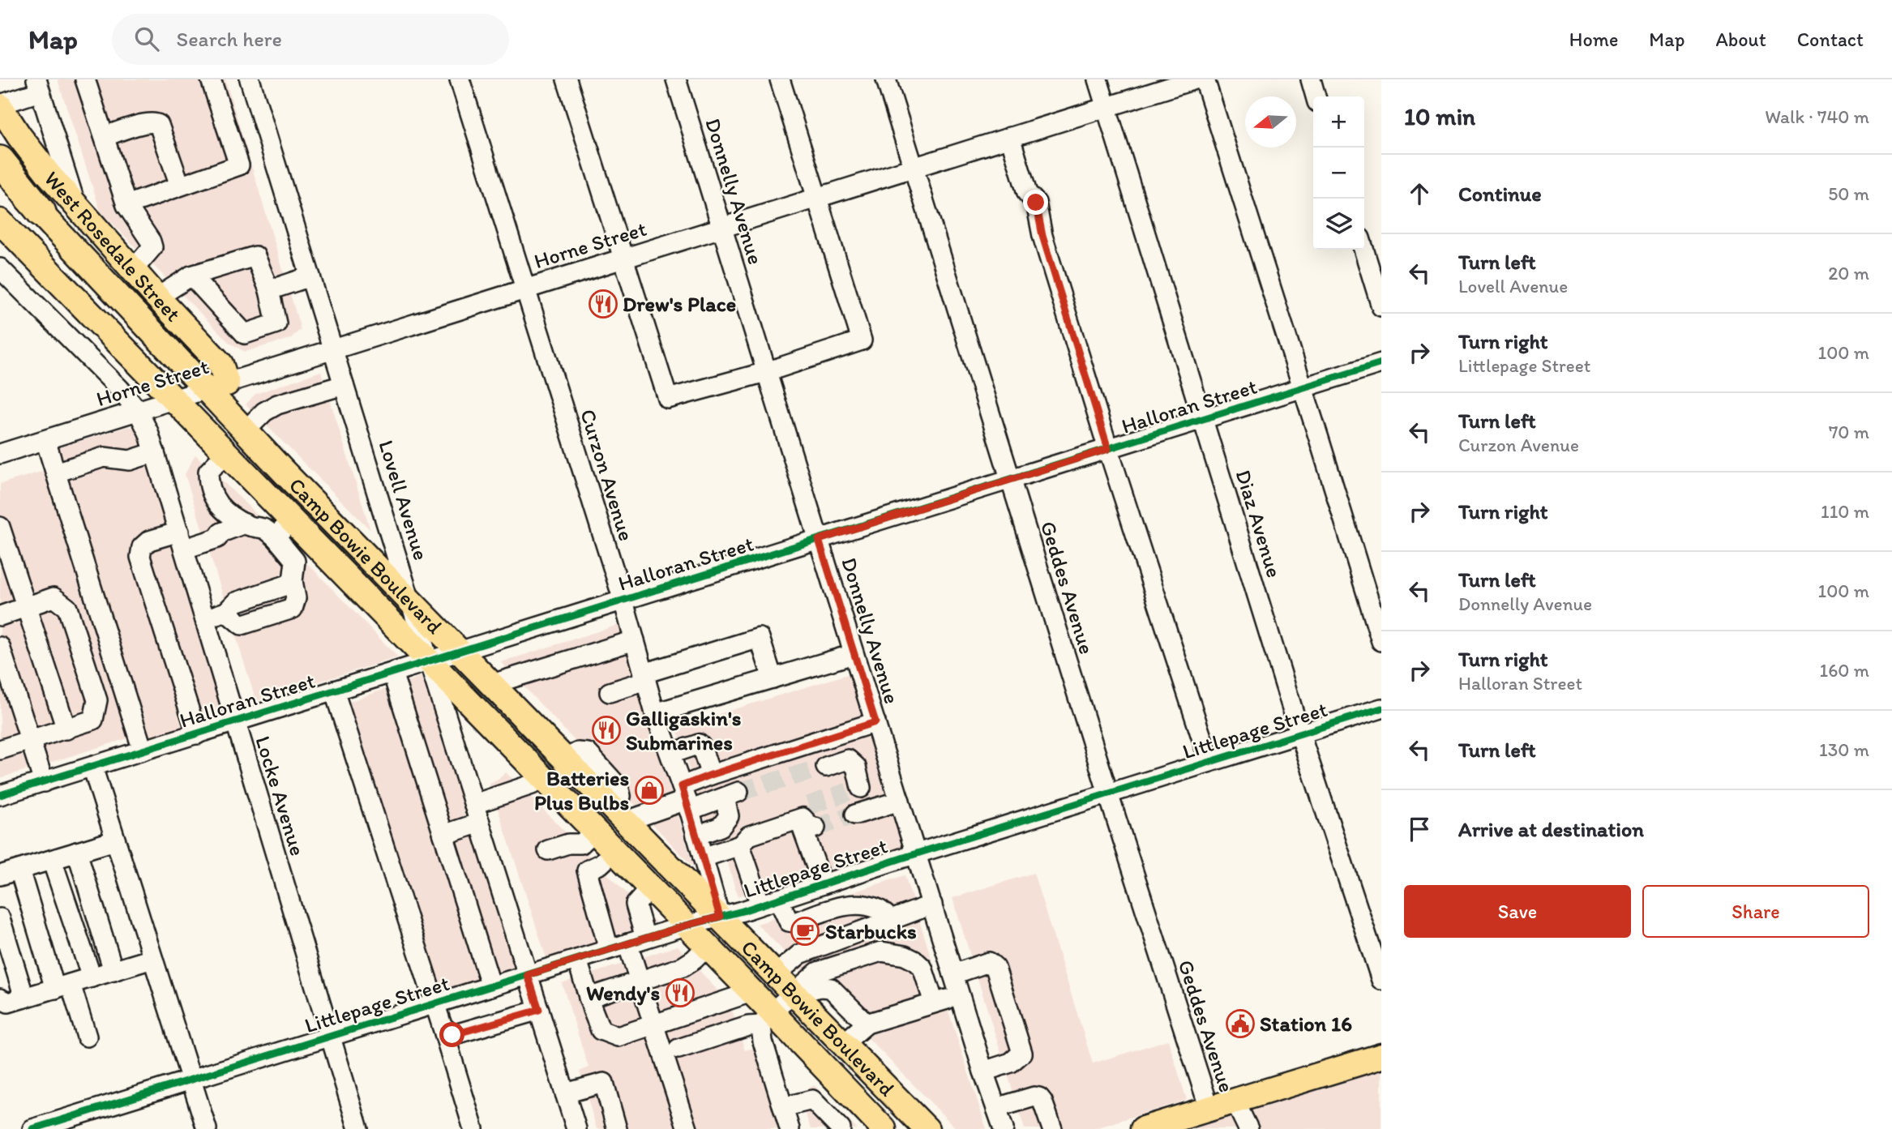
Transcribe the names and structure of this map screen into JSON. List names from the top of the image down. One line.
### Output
{"streets":{"main road":["West Rosedale Street","Camp Bowie Boulevard"],"street":["Donnelly Avenue","Horne Street","Halloran Street","Curzon Avenue","Lovell Avenue","Diaz Avenue","Geddes Avenue","Littlepage Street","Locke Avenue"]},"crossings":[["Donnelly Avenue","Horne Street"],["Donnelly Avenue","Halloran Street"],["Donnelly Avenue","Littlepage Street"],["Horne Street","West Rosedale Street"],["Horne Street","Curzon Avenue"],["Horne Street","Lovell Avenue"],["Horne Street","Diaz Avenue"],["Horne Street","Camp Bowie Boulevard"],["Horne Street","Geddes Avenue"],["Horne Street","Locke Avenue"],["West Rosedale Street","Camp Bowie Boulevard"],["Halloran Street","Curzon Avenue"],["Halloran Street","Lovell Avenue"],["Halloran Street","Diaz Avenue"],["Halloran Street","Camp Bowie Boulevard"],["Halloran Street","Geddes Avenue"],["Halloran Street","Locke Avenue"],["Curzon Avenue","Camp Bowie Boulevard"],["Curzon Avenue","Littlepage Street"],["Lovell Avenue","Camp Bowie Boulevard"],["Lovell Avenue","Littlepage Street"],["Diaz Avenue","Littlepage Street"],["Camp Bowie Boulevard","Littlepage Street"],["Geddes Avenue","Littlepage Street"],["Littlepage Street","Locke Avenue"]],"places":{"restaurant":["Drew's Place","Galligaskin's Submarines","Wendy's"],"shop":["Batteries Plus Bulbs"],"cafe":["Starbucks"],"public building":["Station 16"]},"north":"left","page":{"header":"Map","search":"Search here","nav":["Home","Map","About","Contact"],"heading":["10 min","Walk · 740 m"],"map_buttons":["+","−"],"list":[["Continue","50 m"],["Turn left","Lovell Avenue","20 m"],["Turn right","Littlepage Street","100 m"],["Turn left","Curzon Avenue","70 m"],["Turn right","110 m"],["Turn left","Donnelly Avenue","100 m"],["Turn right","Halloran Street","160 m"],["Turn left","130 m"],"Arrive at destination"],"buttons":["Save","Share"]}}
